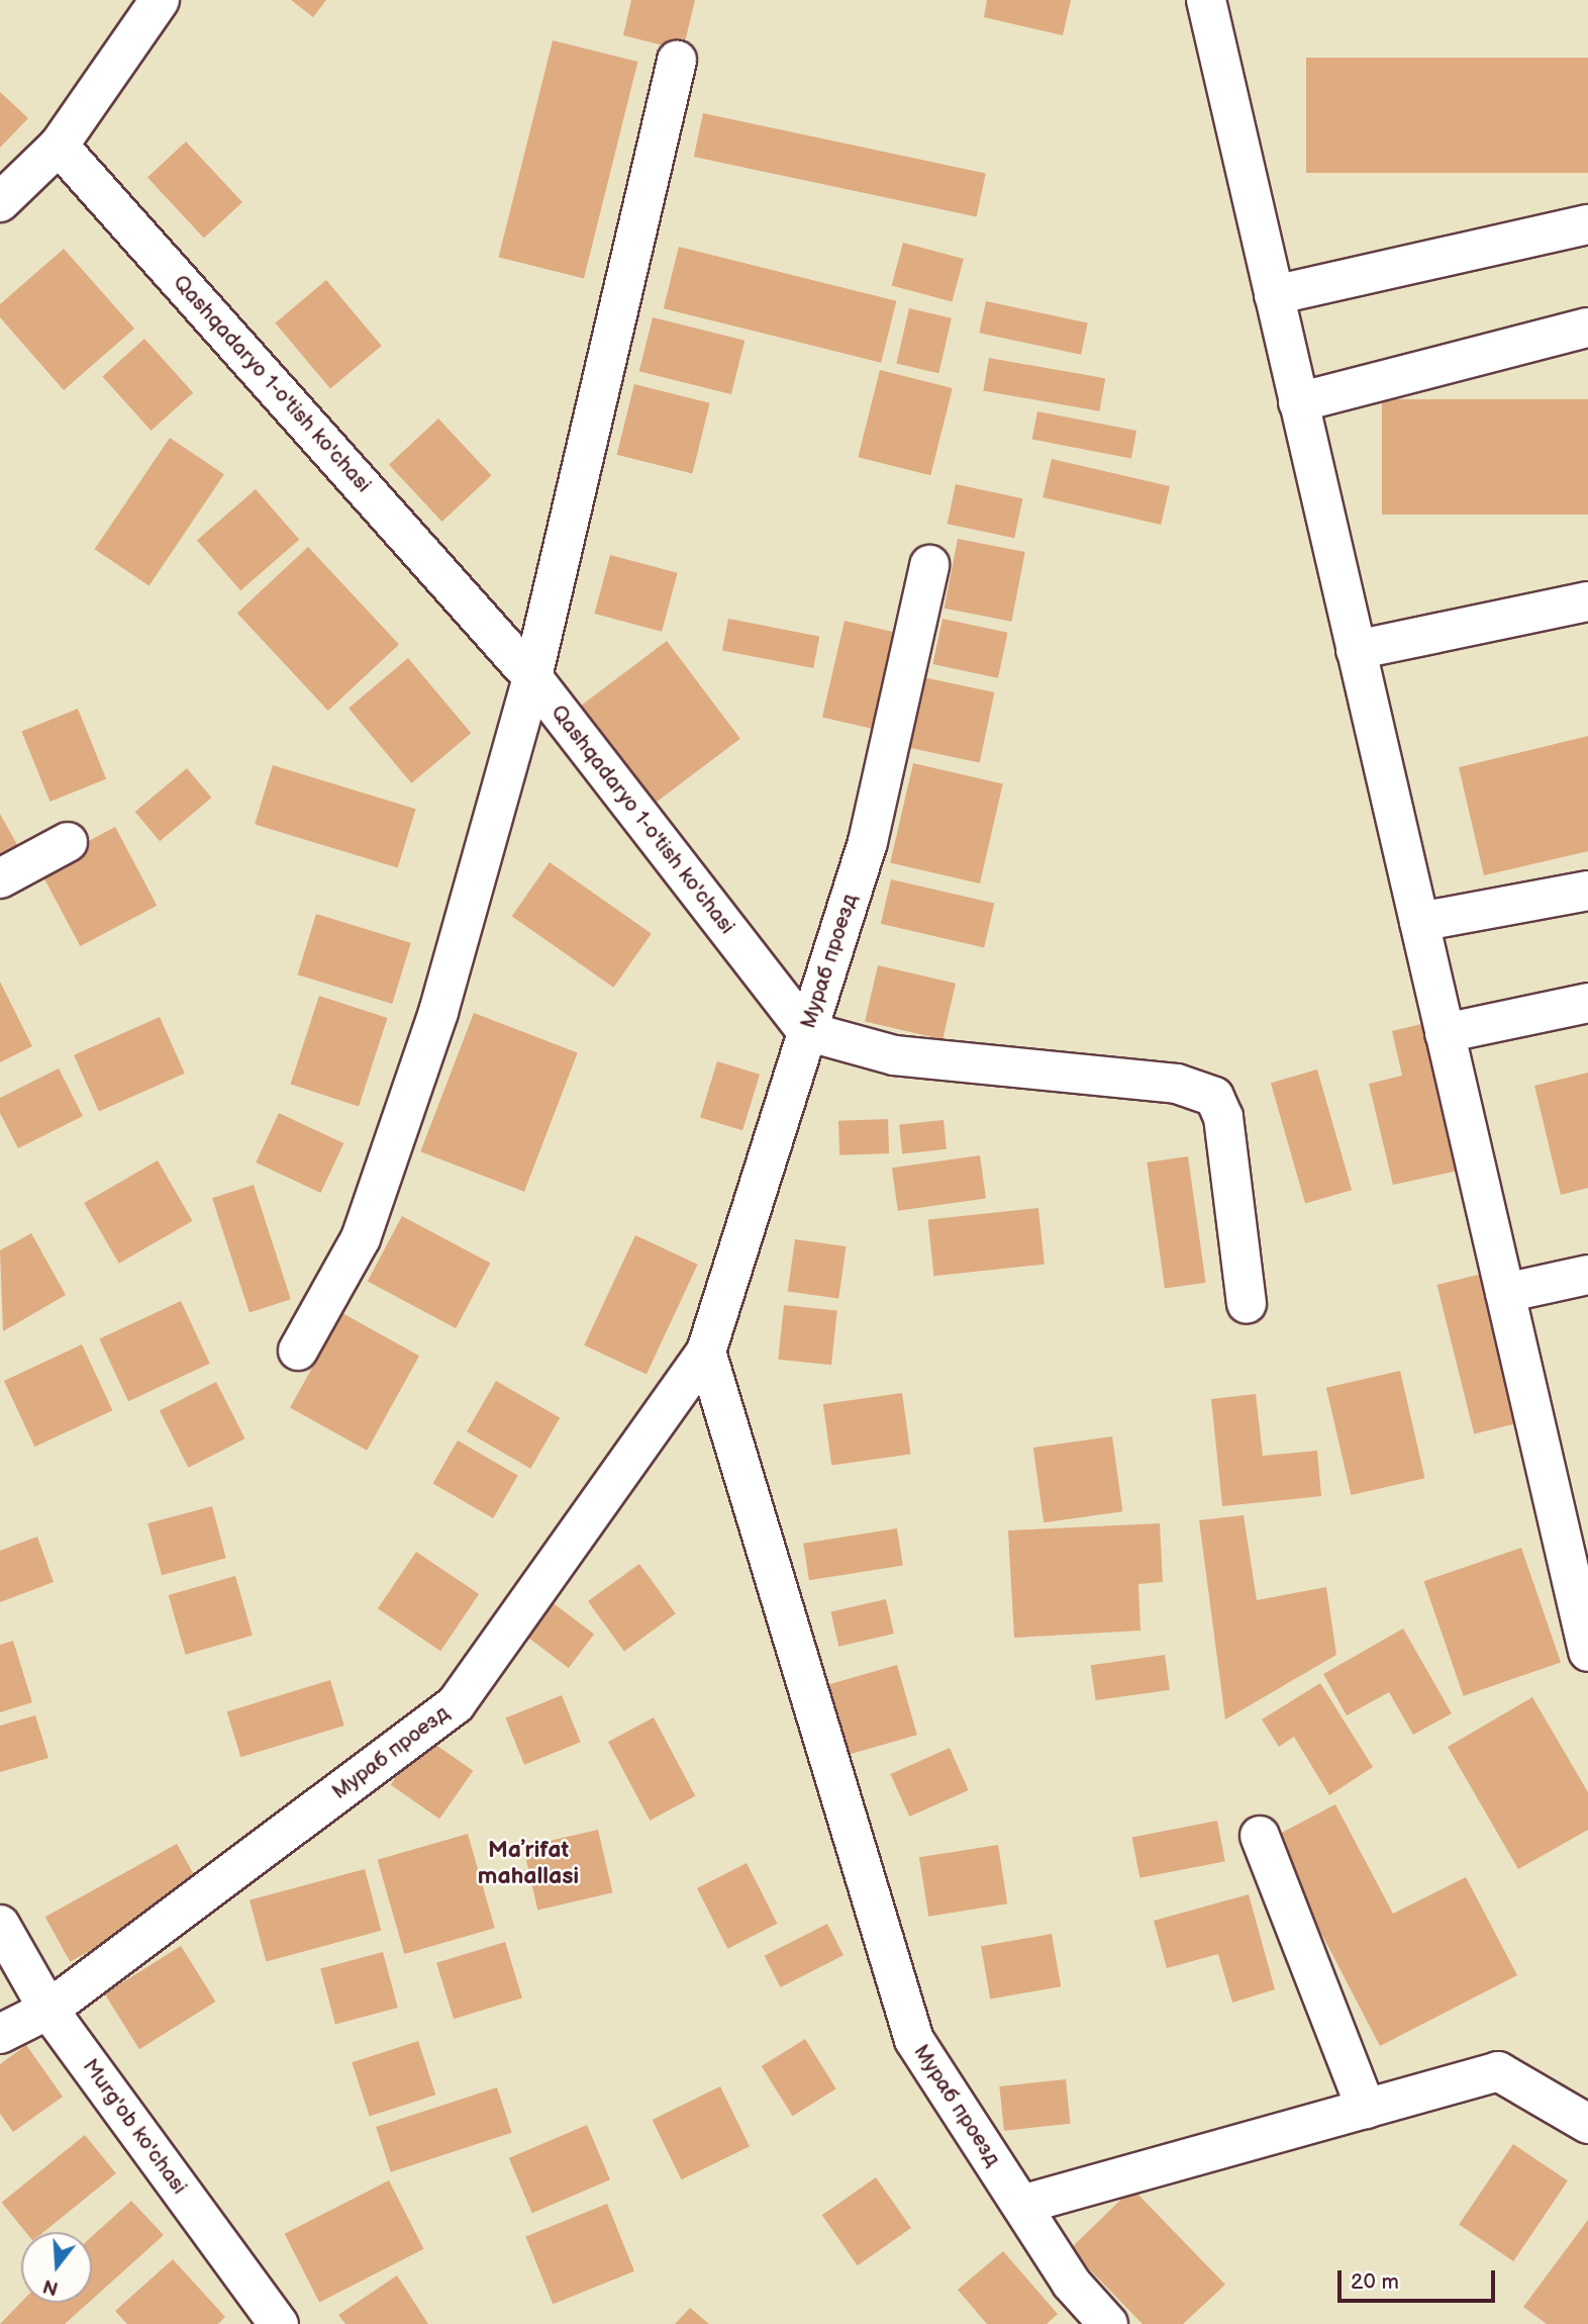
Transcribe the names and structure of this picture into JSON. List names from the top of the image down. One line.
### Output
{"streets":{"street":["Qashqadaryo 1-o'tish ko'chasi","Мураб проезд","Murg'ob ko'chasi"]},"crossings":[["Qashqadaryo 1-o'tish ko'chasi","Мураб проезд"],["Мураб проезд","Murg'ob ko'chasi"]],"districts":["Maʼrifat mahallasi"],"scale_bar":"20 m","north":"bottom"}
